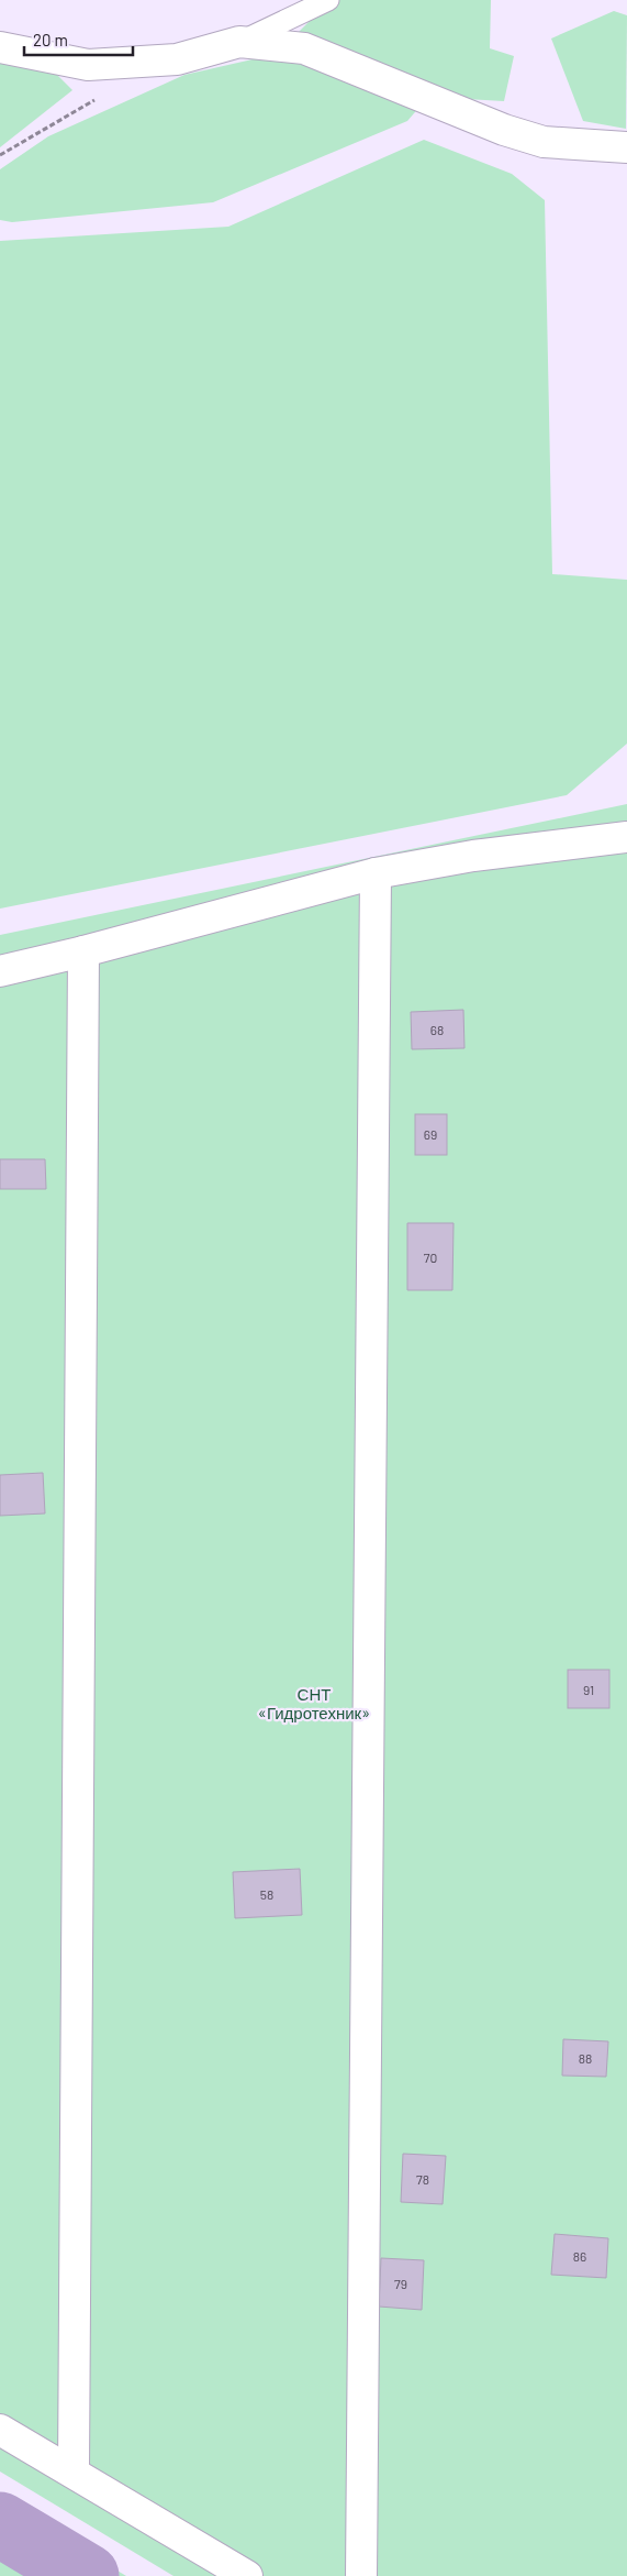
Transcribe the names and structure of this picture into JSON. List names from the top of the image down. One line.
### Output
{"parks":["СНТ «Гидротехник»"],"house_numbers":["68","69","70","91","58","88","78","86","79"],"scale_bar":"20 m"}
